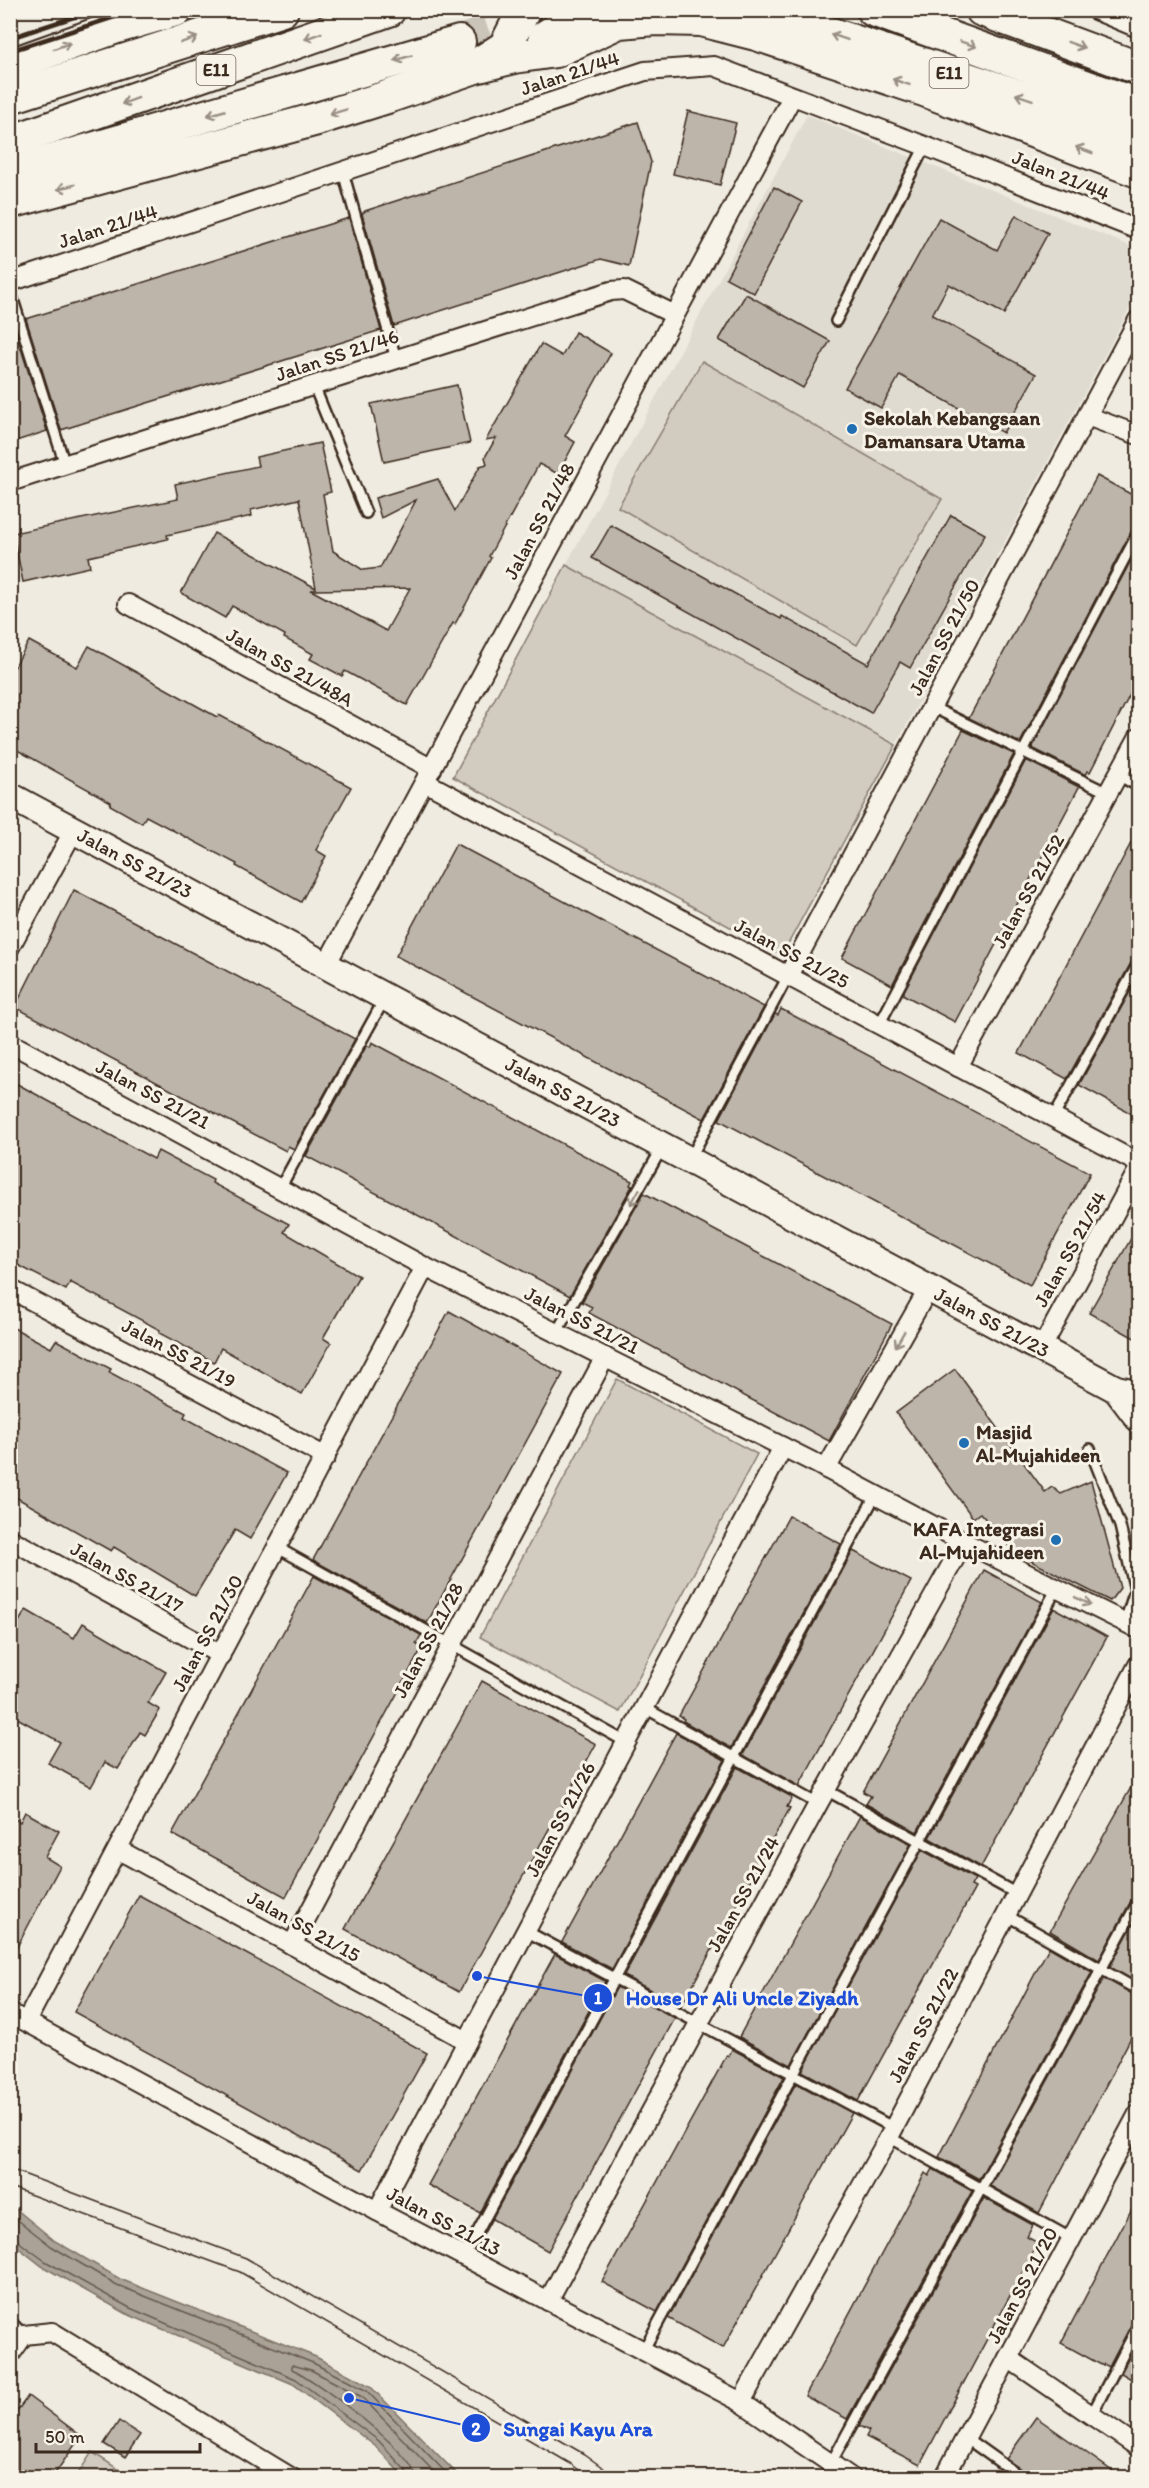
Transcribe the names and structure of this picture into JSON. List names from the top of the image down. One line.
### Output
{"streets":{"highway":["E11"],"street":["Jalan 21/44","Jalan SS 21/46","Jalan SS 21/48","Jalan SS 21/50","Jalan SS 21/48A","Jalan SS 21/23","Jalan SS 21/52","Jalan SS 21/25","Jalan SS 21/21","Jalan SS 21/54","Jalan SS 21/19","Jalan SS 21/17","Jalan SS 21/30","Jalan SS 21/28","Jalan SS 21/26","Jalan SS 21/24","Jalan SS 21/15","Jalan SS 21/22","Jalan SS 21/13","Jalan SS 21/20"]},"crossings":[["Jalan 21/44","Jalan SS 21/48"],["Jalan SS 21/46","Jalan SS 21/48"],["Jalan SS 21/48","Jalan SS 21/48A"],["Jalan SS 21/48","Jalan SS 21/23"],["Jalan SS 21/48","Jalan SS 21/25"],["Jalan SS 21/50","Jalan SS 21/25"],["Jalan SS 21/48A","Jalan SS 21/25"],["Jalan SS 21/23","Jalan SS 21/54"],["Jalan SS 21/52","Jalan SS 21/25"],["Jalan SS 21/21","Jalan SS 21/30"],["Jalan SS 21/21","Jalan SS 21/28"],["Jalan SS 21/21","Jalan SS 21/26"],["Jalan SS 21/21","Jalan SS 21/24"],["Jalan SS 21/19","Jalan SS 21/30"],["Jalan SS 21/17","Jalan SS 21/30"],["Jalan SS 21/30","Jalan SS 21/15"],["Jalan SS 21/30","Jalan SS 21/13"],["Jalan SS 21/28","Jalan SS 21/15"],["Jalan SS 21/26","Jalan SS 21/15"],["Jalan SS 21/26","Jalan SS 21/13"],["Jalan SS 21/24","Jalan SS 21/13"],["Jalan SS 21/22","Jalan SS 21/13"]],"places":["Sekolah Kebangsaan Damansara Utama","Masjid Al-Mujahideen","KAFA Integrasi Al-Mujahideen","House Dr Ali Uncle Ziyadh","Sungai Kayu Ara"],"scale_bar":"50 m"}
